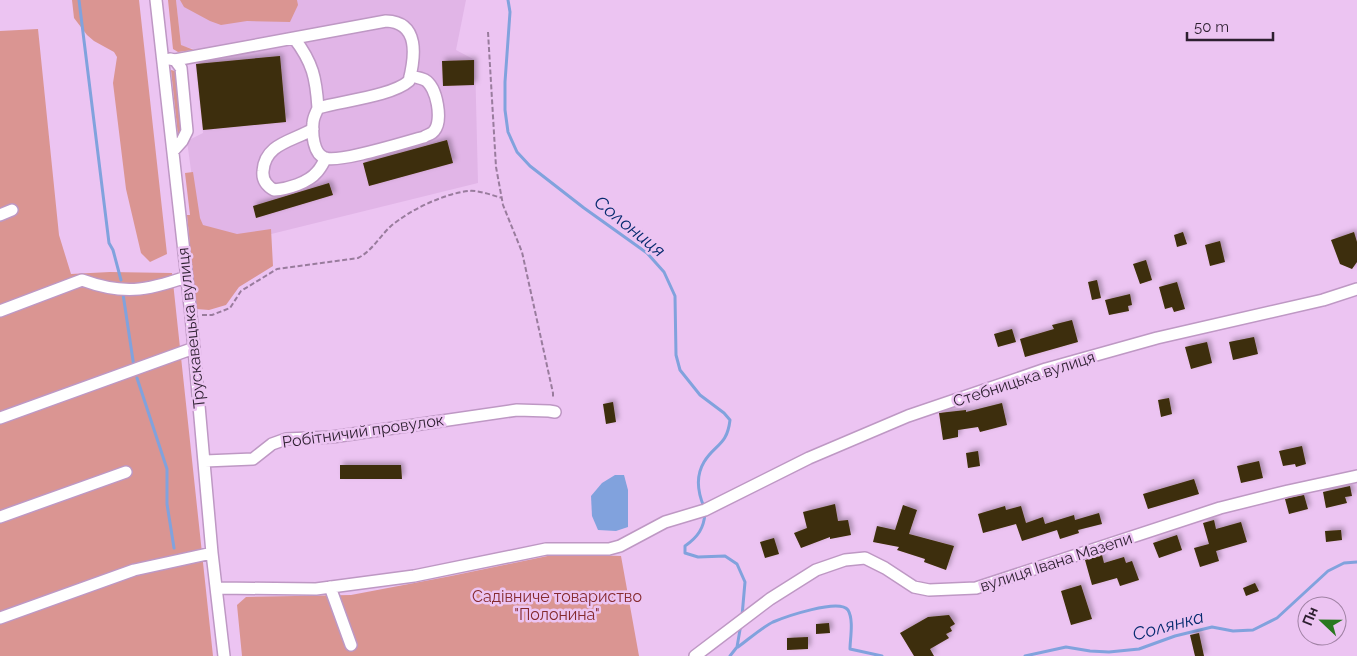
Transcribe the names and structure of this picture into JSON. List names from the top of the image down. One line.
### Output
{"streets":{"street":["Трускавецька вулиця","Стебницька вулиця","Робітничий провулок","вулиця Івана Мазепи"]},"crossings":[["Трускавецька вулиця","Стебницька вулиця"],["Трускавецька вулиця","Робітничий провулок"]],"water":["Солониця","Солянка"],"parks":["Садівниче товариство \"Полонина\""],"scale_bar":"50 m","north":"left"}
